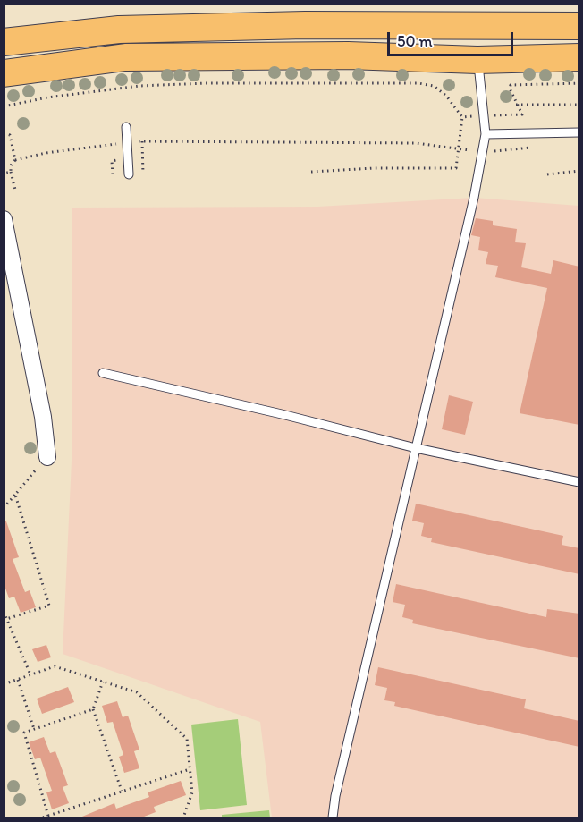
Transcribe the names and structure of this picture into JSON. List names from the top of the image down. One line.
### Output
{"scale_bar":"50 m"}
